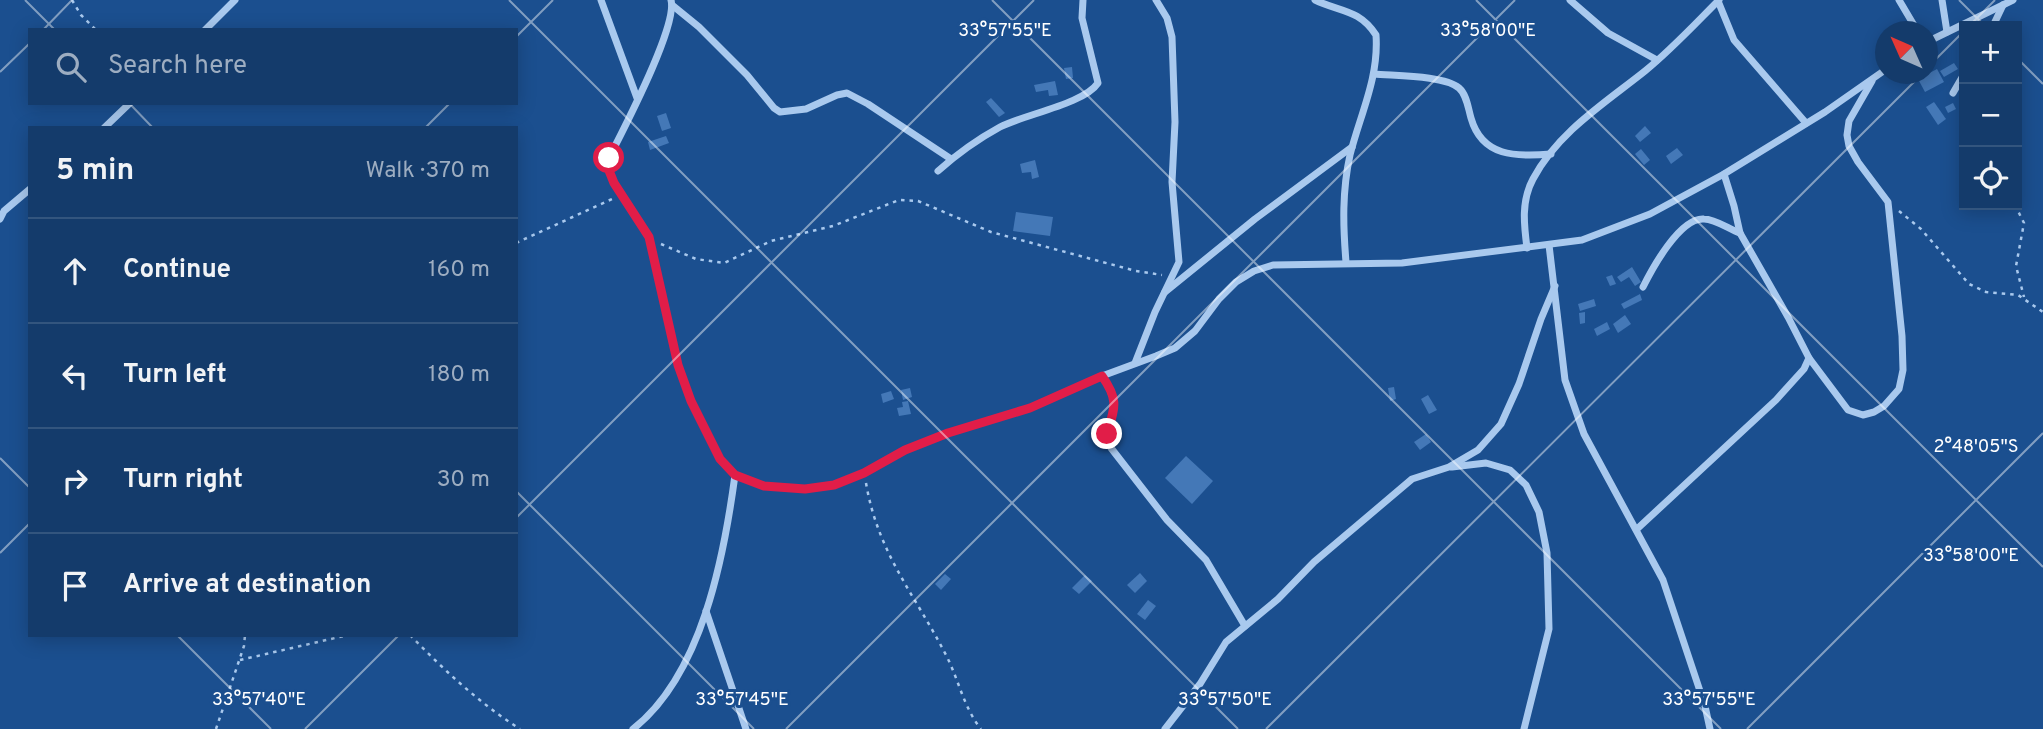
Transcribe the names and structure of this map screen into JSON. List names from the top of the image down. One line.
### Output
{"north":"top left","page":{"map_buttons":["+","−"],"search":"Search here","heading":["5 min","Walk · 370 m"],"list":[["Continue","160 m"],["Turn left","180 m"],["Turn right","30 m"],"Arrive at destination"]},"coordinates":["33°57'55\"E","33°58'00\"E","2°48'05\"S","33°57'40\"E","33°57'45\"E","33°57'50\"E"]}
